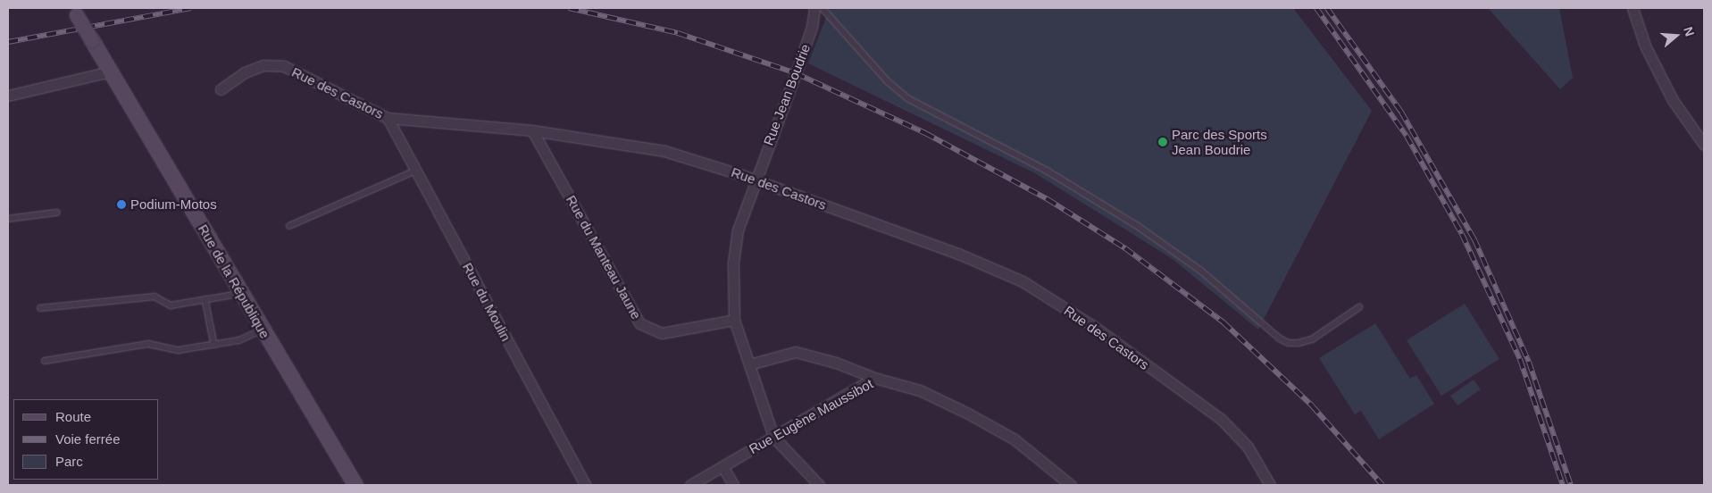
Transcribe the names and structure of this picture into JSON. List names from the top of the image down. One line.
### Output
{"streets":{"main road":["Rue de la République"],"street":["Rue des Castors","Rue Jean Boudrie","Rue du Manteau Jaune","Rue du Moulin","Rue Eugène Maussibot"]},"crossings":[["Rue des Castors","Rue Jean Boudrie"],["Rue des Castors","Rue du Manteau Jaune"],["Rue des Castors","Rue du Moulin"],["Rue Jean Boudrie","Rue du Manteau Jaune"],["Rue Jean Boudrie","Rue Eugène Maussibot"]],"places":["Parc des Sports Jean Boudrie","Podium-Motos"],"legend":["Route","Voie ferrée","Parc"],"north":"right"}
